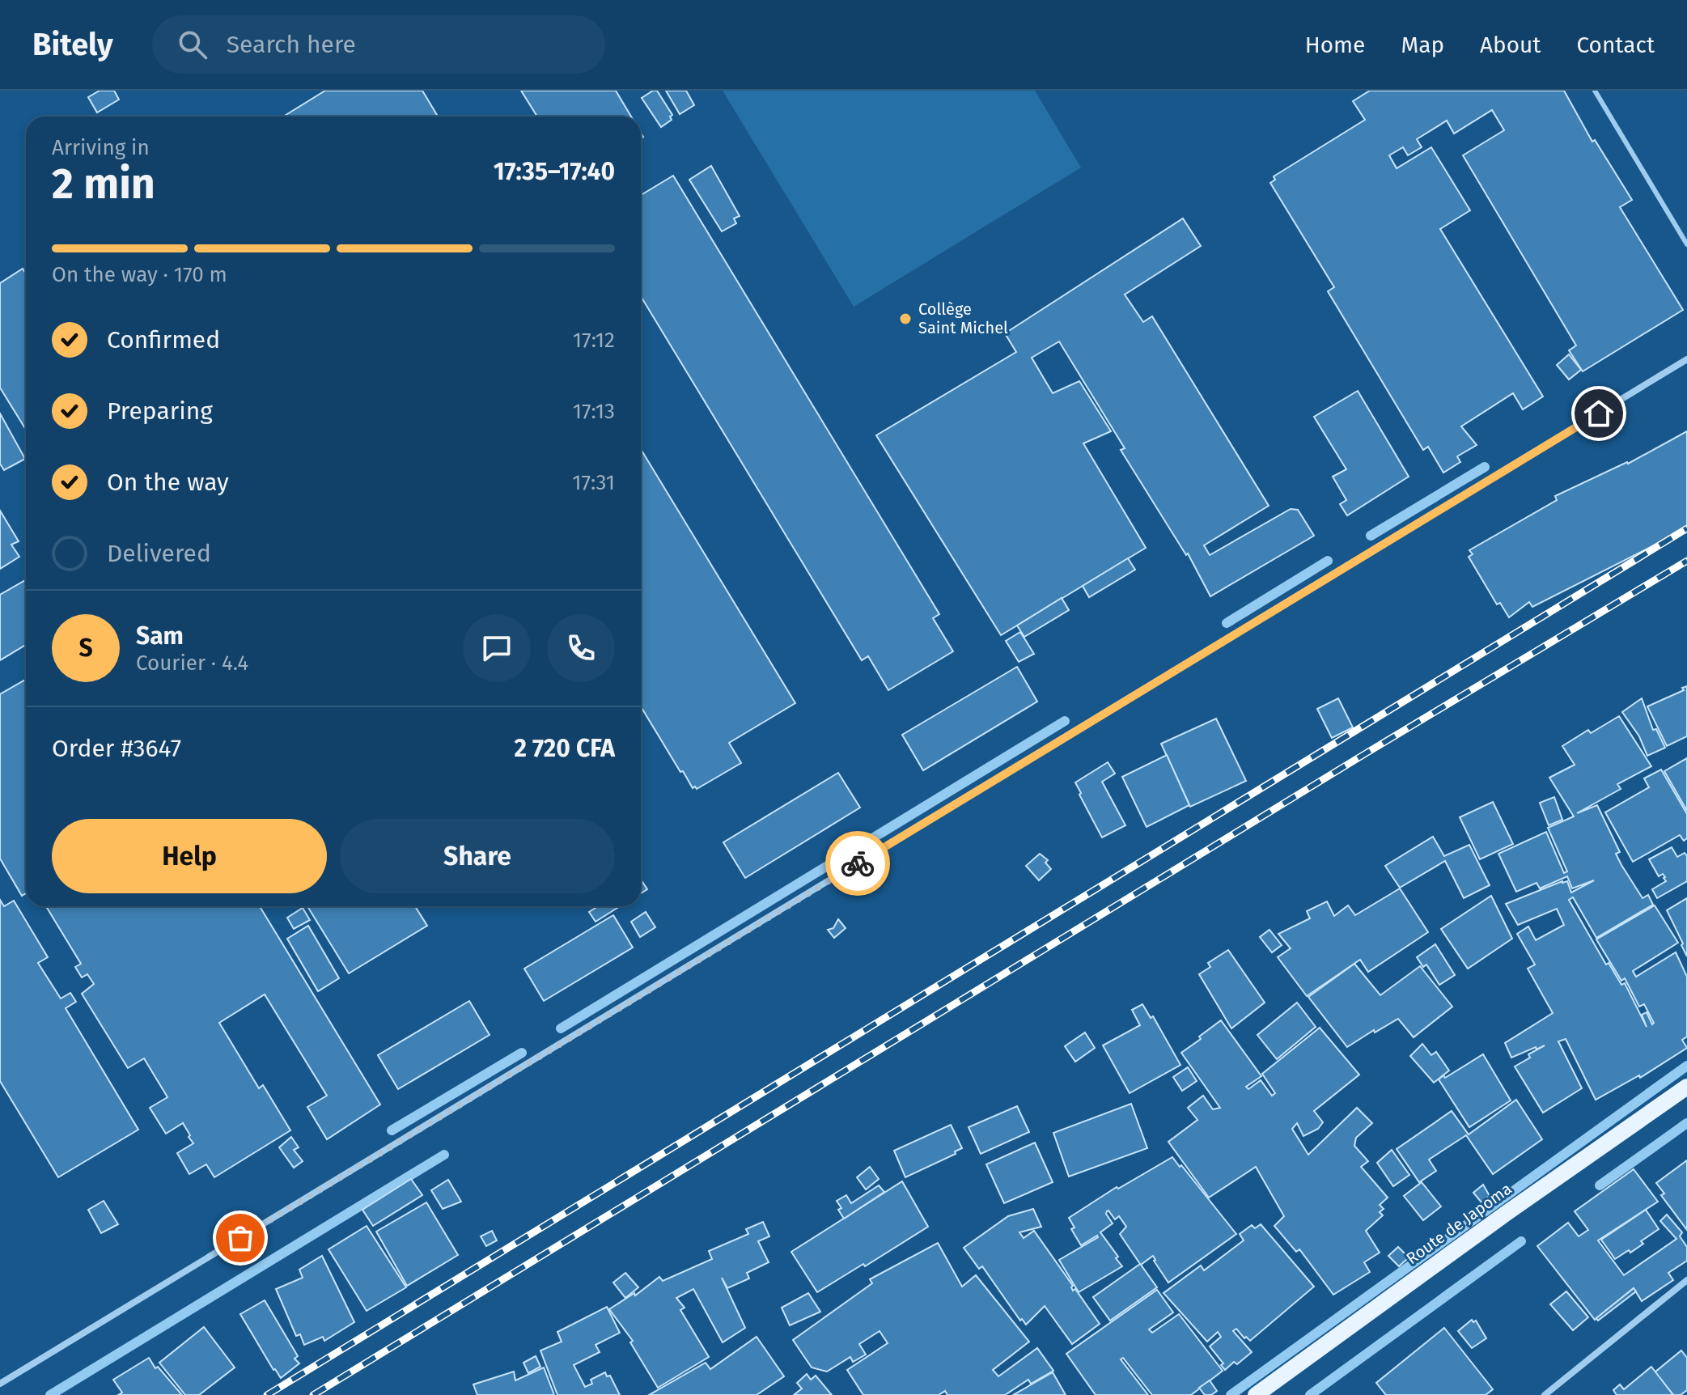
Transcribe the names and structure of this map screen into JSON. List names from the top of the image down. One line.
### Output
{"streets":{"main road":["Route de Japoma"]},"places":["Collège Saint Michel"],"page":{"header":"Bitely","search":"Search here","nav":["Home","Map","About","Contact"],"heading":["2 min","Arriving in","17:35–17:40"],"panel":["Sam","Courier · 4.4","Order #3647","2 720 CFA"],"bar":"On the way · 170 m","list":[["Confirmed","17:12"],["Preparing","17:13"],["On the way","17:31"],"Delivered"],"round":"S","buttons":["Help","Share"]}}
